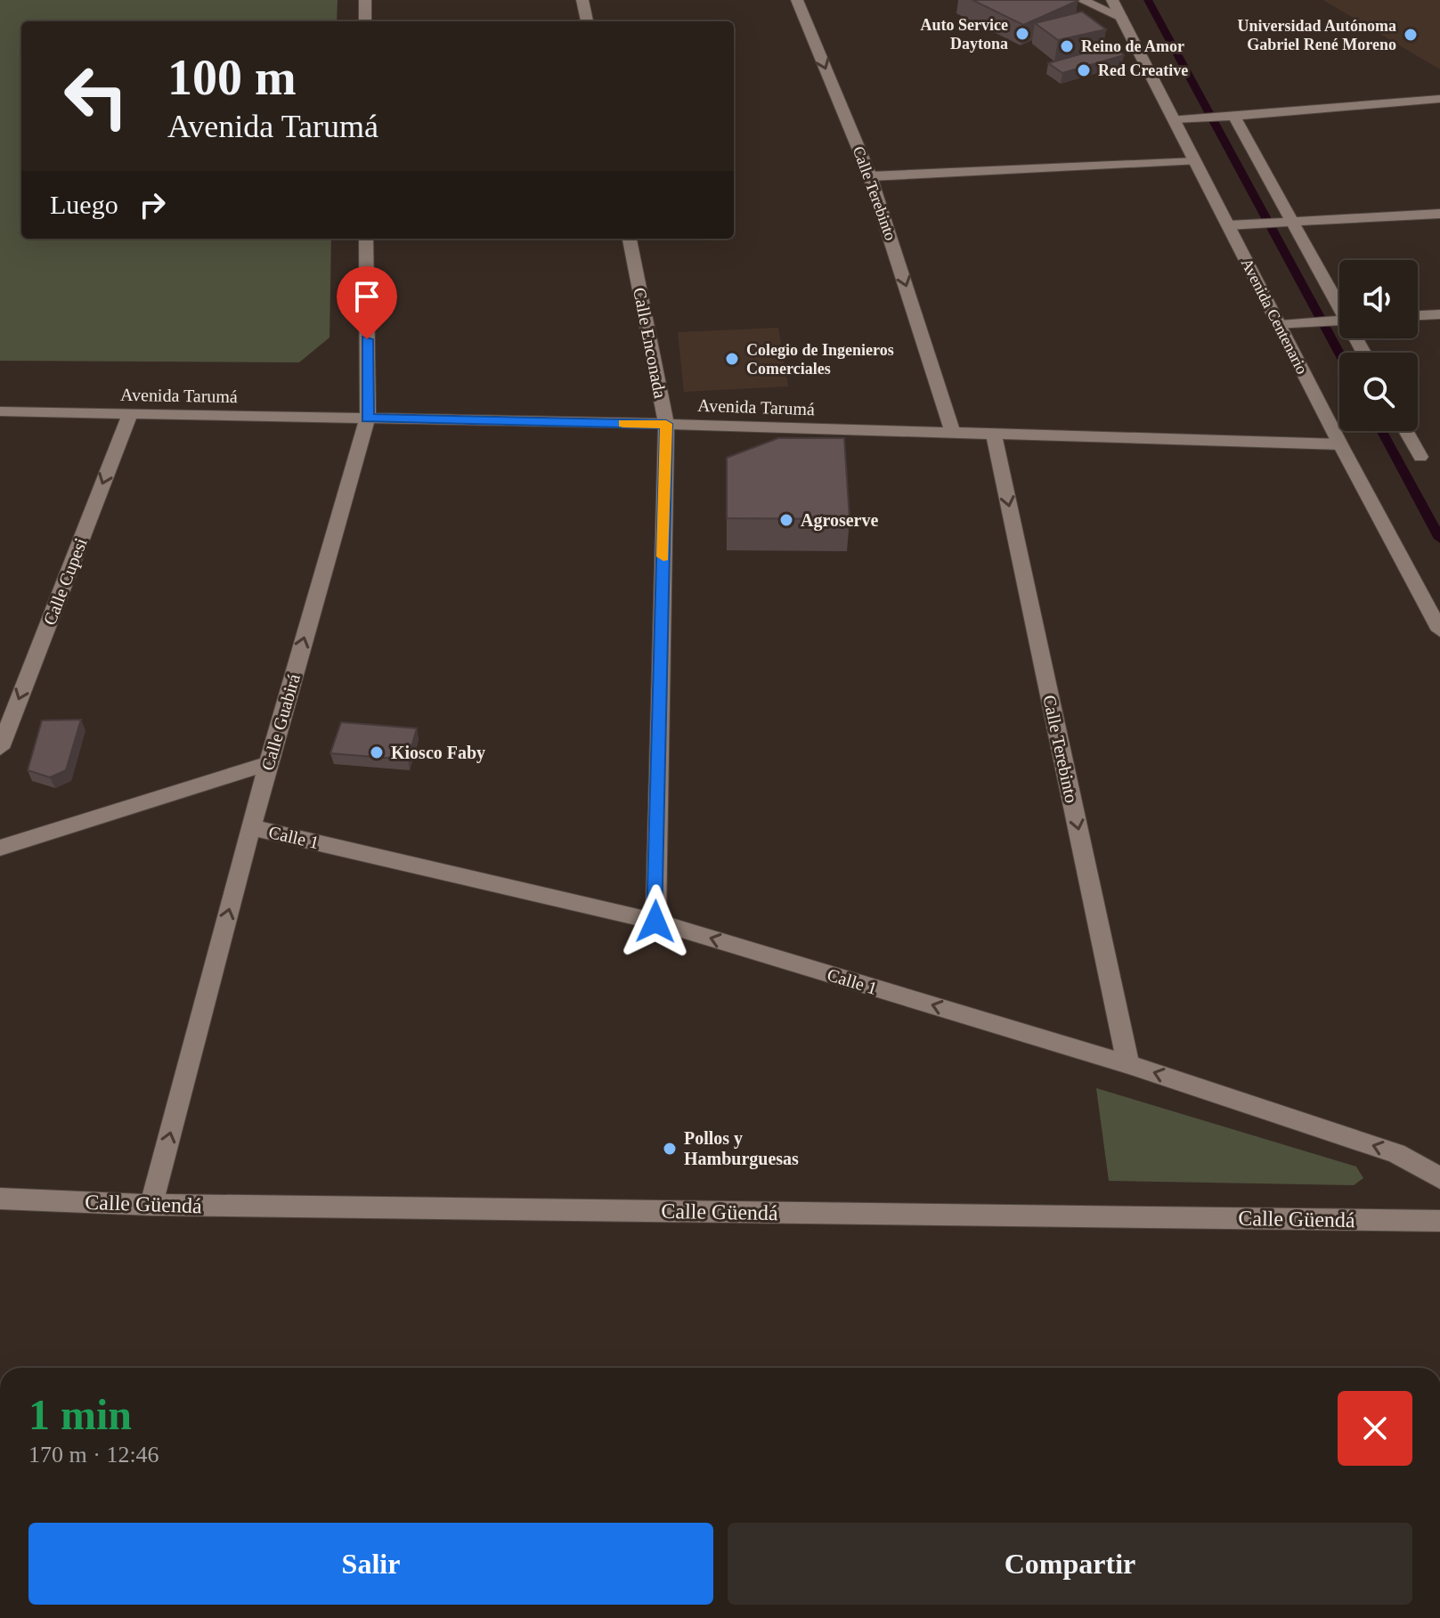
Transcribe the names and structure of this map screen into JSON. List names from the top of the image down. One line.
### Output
{"streets":{"street":["Calle Terebinto","Avenida Centenario","Calle Enconada","Avenida Tarumá","Calle Cupesi","Calle Guabirá","Calle 1","Calle Güendá"]},"crossings":[["Calle Terebinto","Avenida Tarumá"],["Calle Terebinto","Calle 1"],["Avenida Centenario","Avenida Tarumá"],["Calle Enconada","Avenida Tarumá"],["Calle Enconada","Calle 1"],["Avenida Tarumá","Calle Cupesi"],["Avenida Tarumá","Calle Guabirá"],["Calle Guabirá","Calle 1"],["Calle Guabirá","Calle Güendá"]],"one_way":["Calle Terebinto","Calle Cupesi","Calle Guabirá","Calle 1"],"places":["Auto Service Daytona","Universidad Autónoma Gabriel René Moreno","Reino de Amor","Red Creative","Colegio de Ingenieros Comerciales","Agroserve","Kiosco Faby","Pollos y Hamburguesas"],"page":{"turn":["100 m","Avenida Tarumá"],"then":"Luego","heading":["1 min","170 m · 12:46"],"buttons":["Salir","Compartir"]}}
